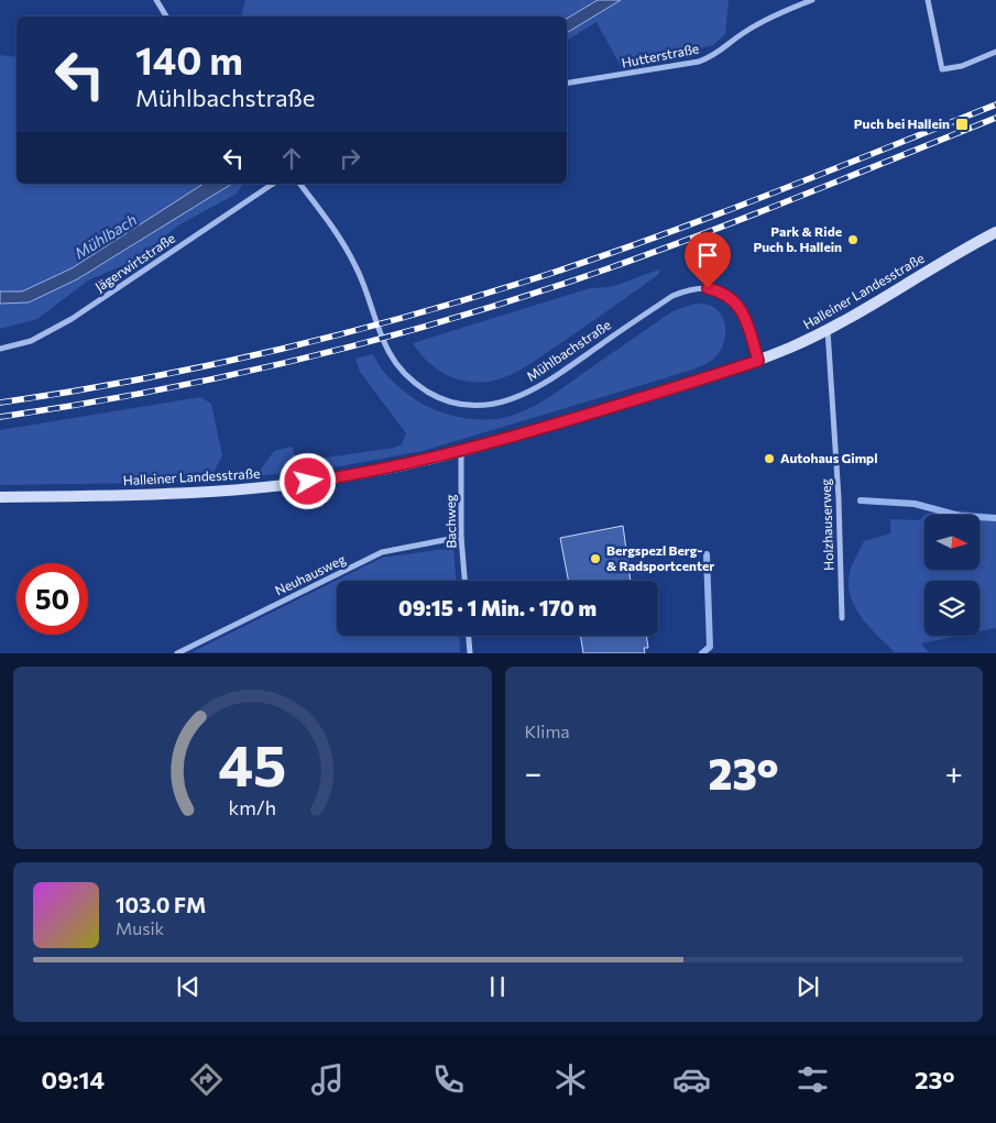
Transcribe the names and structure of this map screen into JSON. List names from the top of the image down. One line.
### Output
{"streets":{"main road":["Halleiner Landesstraße"],"street":["Hutterstraße","Jägerwirtstraße","Mühlbachstraße","Bachweg","Holzhauserweg","Neuhausweg"]},"crossings":[["Halleiner Landesstraße","Mühlbachstraße"],["Halleiner Landesstraße","Bachweg"],["Halleiner Landesstraße","Holzhauserweg"],["Bachweg","Neuhausweg"]],"water":["Mühlbach"],"places":{"transit":["Puch bei Hallein"],"other":["Park & Ride Puch b. Hallein","Autohaus Gimpl","Bergspezl Berg- & Radsportcenter"]},"north":"right","page":{"turn":["140 m","Mühlbachstraße"],"limit":"50","trip":"09:15 · 1 Min. · 170 m","tile":"Klima","heat":["−","23°","+"],"song":["103.0 FM","Musik"],"tabs":["09:14","23°"],"gauge":["45","km/h"]}}
